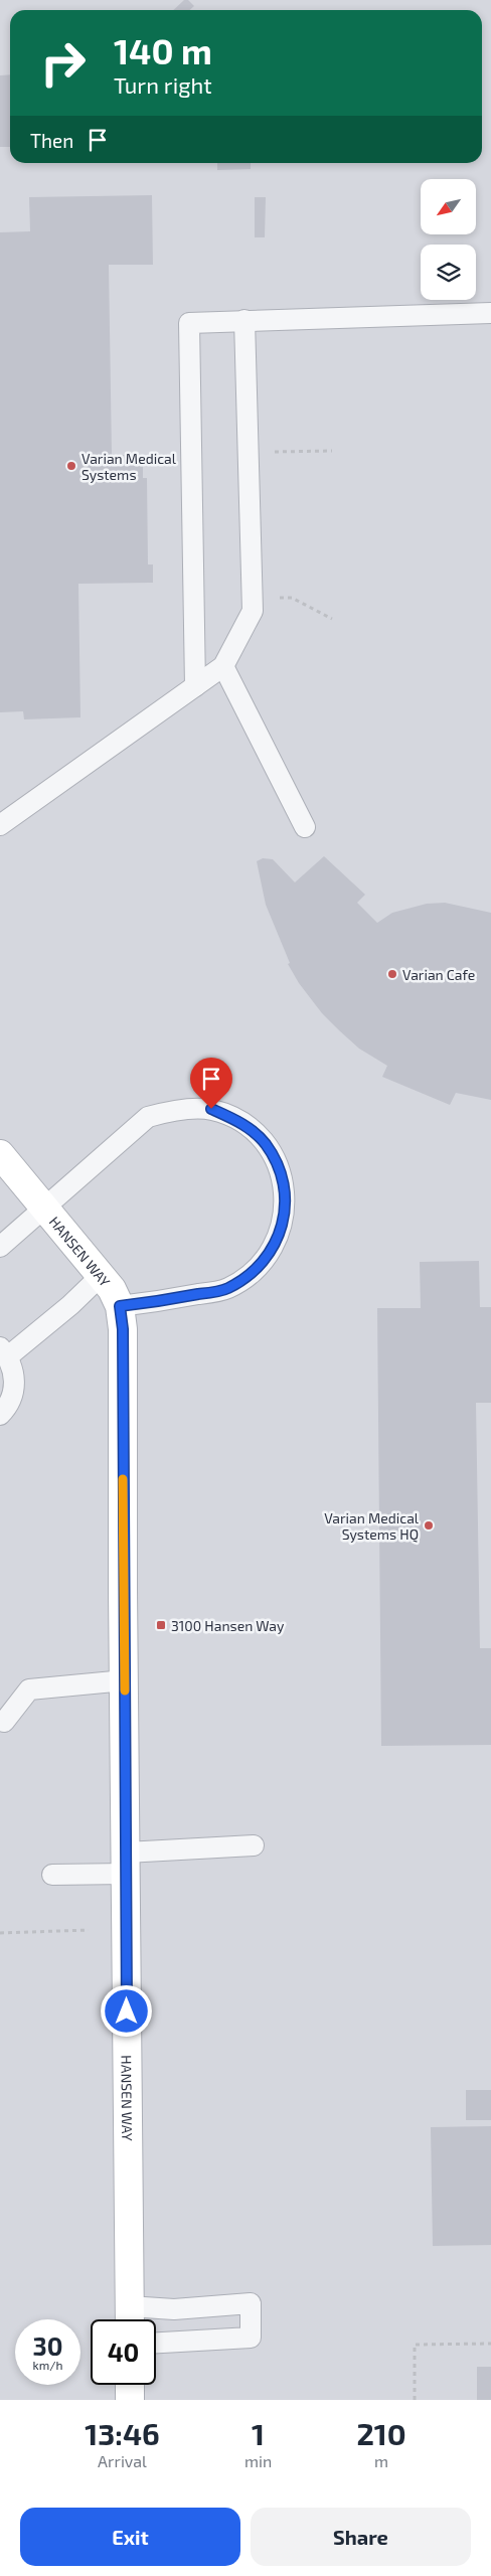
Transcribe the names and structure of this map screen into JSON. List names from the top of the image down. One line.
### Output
{"streets":{"street":["HANSEN WAY"]},"places":{"other":["Varian Medical Systems","Varian Cafe","Varian Medical Systems HQ"],"transit":["3100 Hansen Way"]},"north":"bottom left","page":{"turn":["140 m","Turn right"],"then":"Then","speed":"30 km/h","limit":"40","eta":["13:46","Arrival","1","min","210","m"],"buttons":["Exit","Share"]}}
